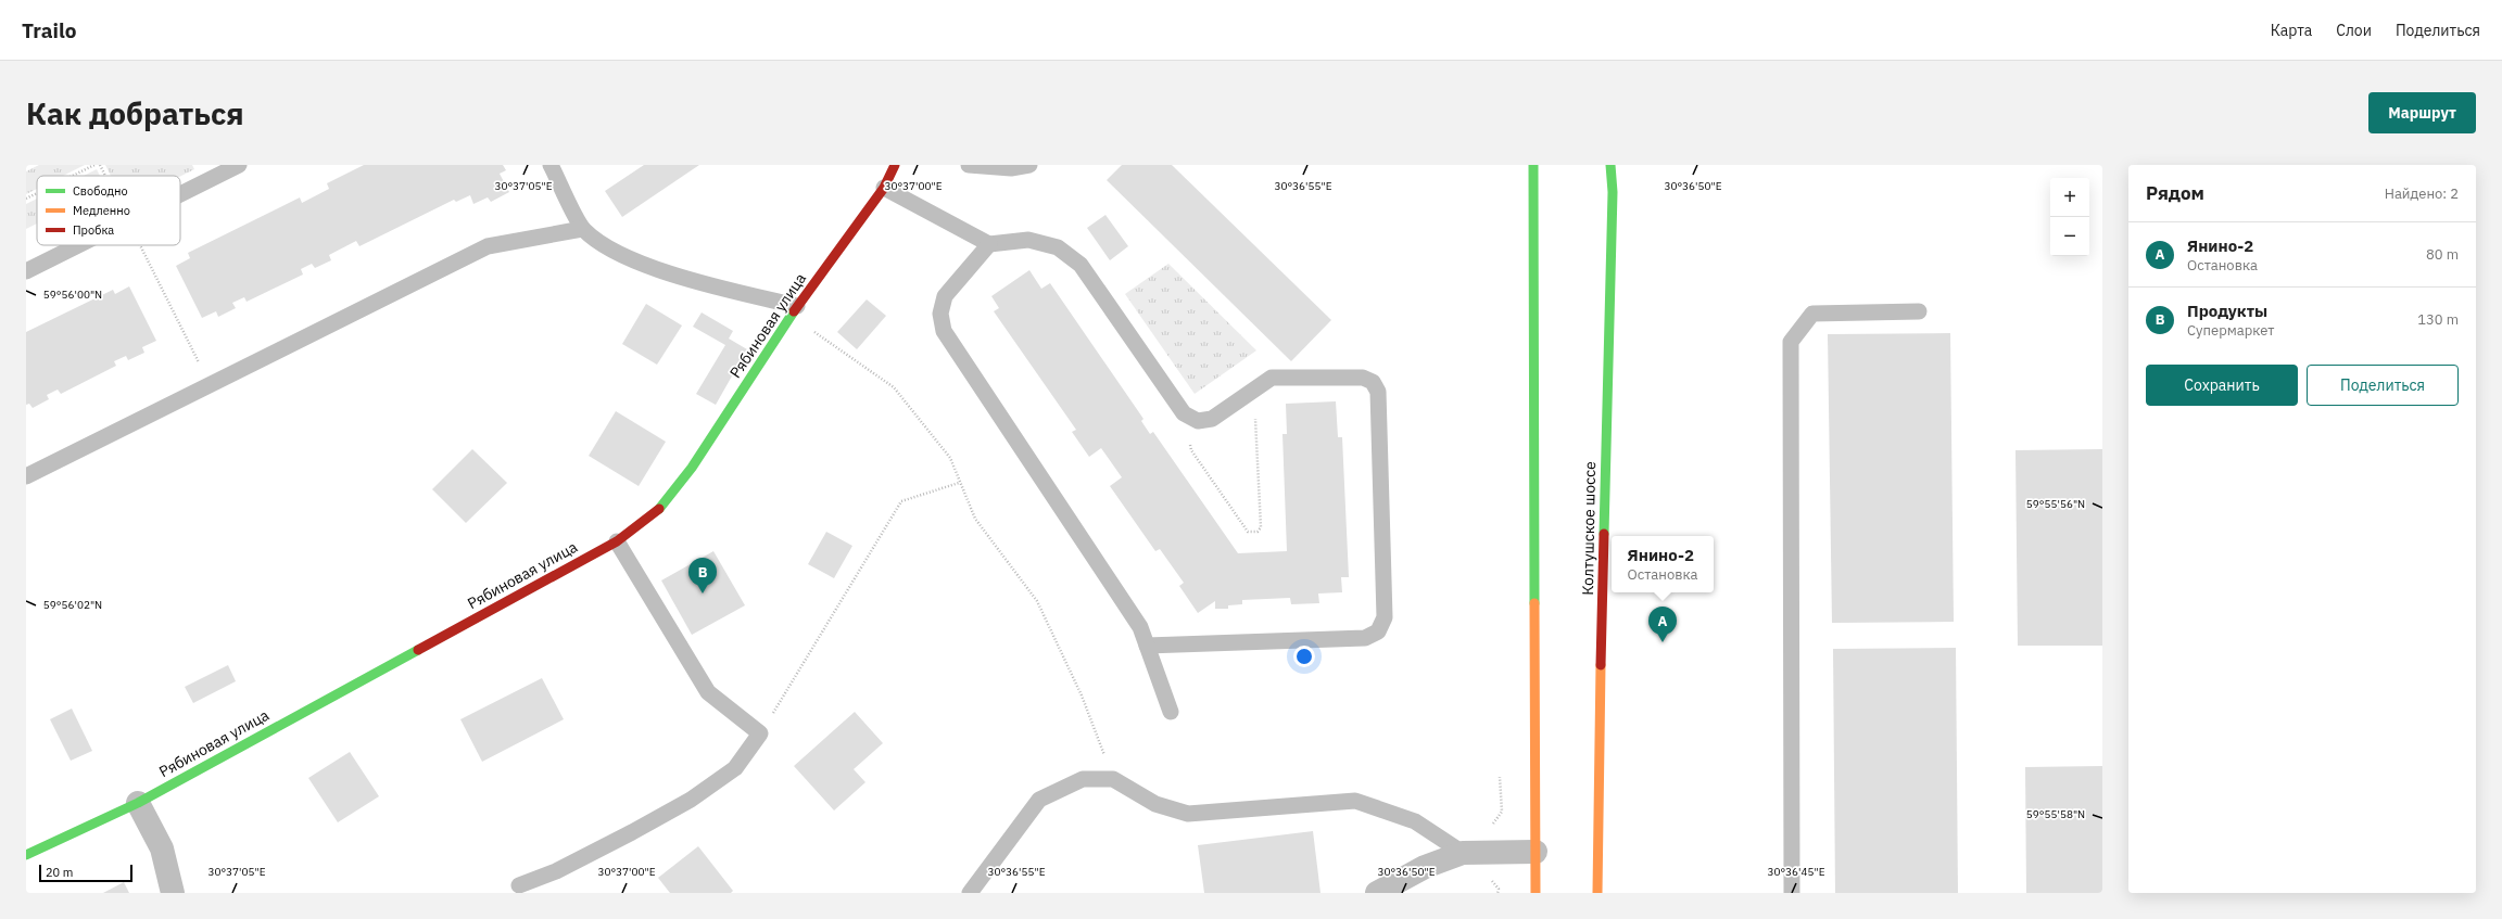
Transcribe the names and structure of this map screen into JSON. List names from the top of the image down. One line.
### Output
{"streets":{"main road":["Рябиновая улица","Колтушское шоссе"]},"legend":["Свободно","Медленно","Пробка"],"scale_bar":"20 m","page":{"header":"Trailo","nav":["Карта","Слои","Поделиться"],"buttons":["Маршрут",["Сохранить","Поделиться"]],"title":"Как добраться","heading":["Рядом","Найдено: 2"],"map_buttons":["+","−"],"list":[{"mark":"A","name":"Янино-2","note":"Остановка","value":"80 m"},{"mark":"B","name":"Продукты","note":"Супермаркет","value":"130 m"}],"popup":["Янино-2","Остановка"],"pins":["B","A"],"scale":"20 m"},"coordinates":["30°36'50\"E","30°37'05\"E","30°37'00\"E","30°36'55\"E","59°56'00\"N","59°55'56\"N","59°56'02\"N","59°55'58\"N","30°36'45\"E"]}
